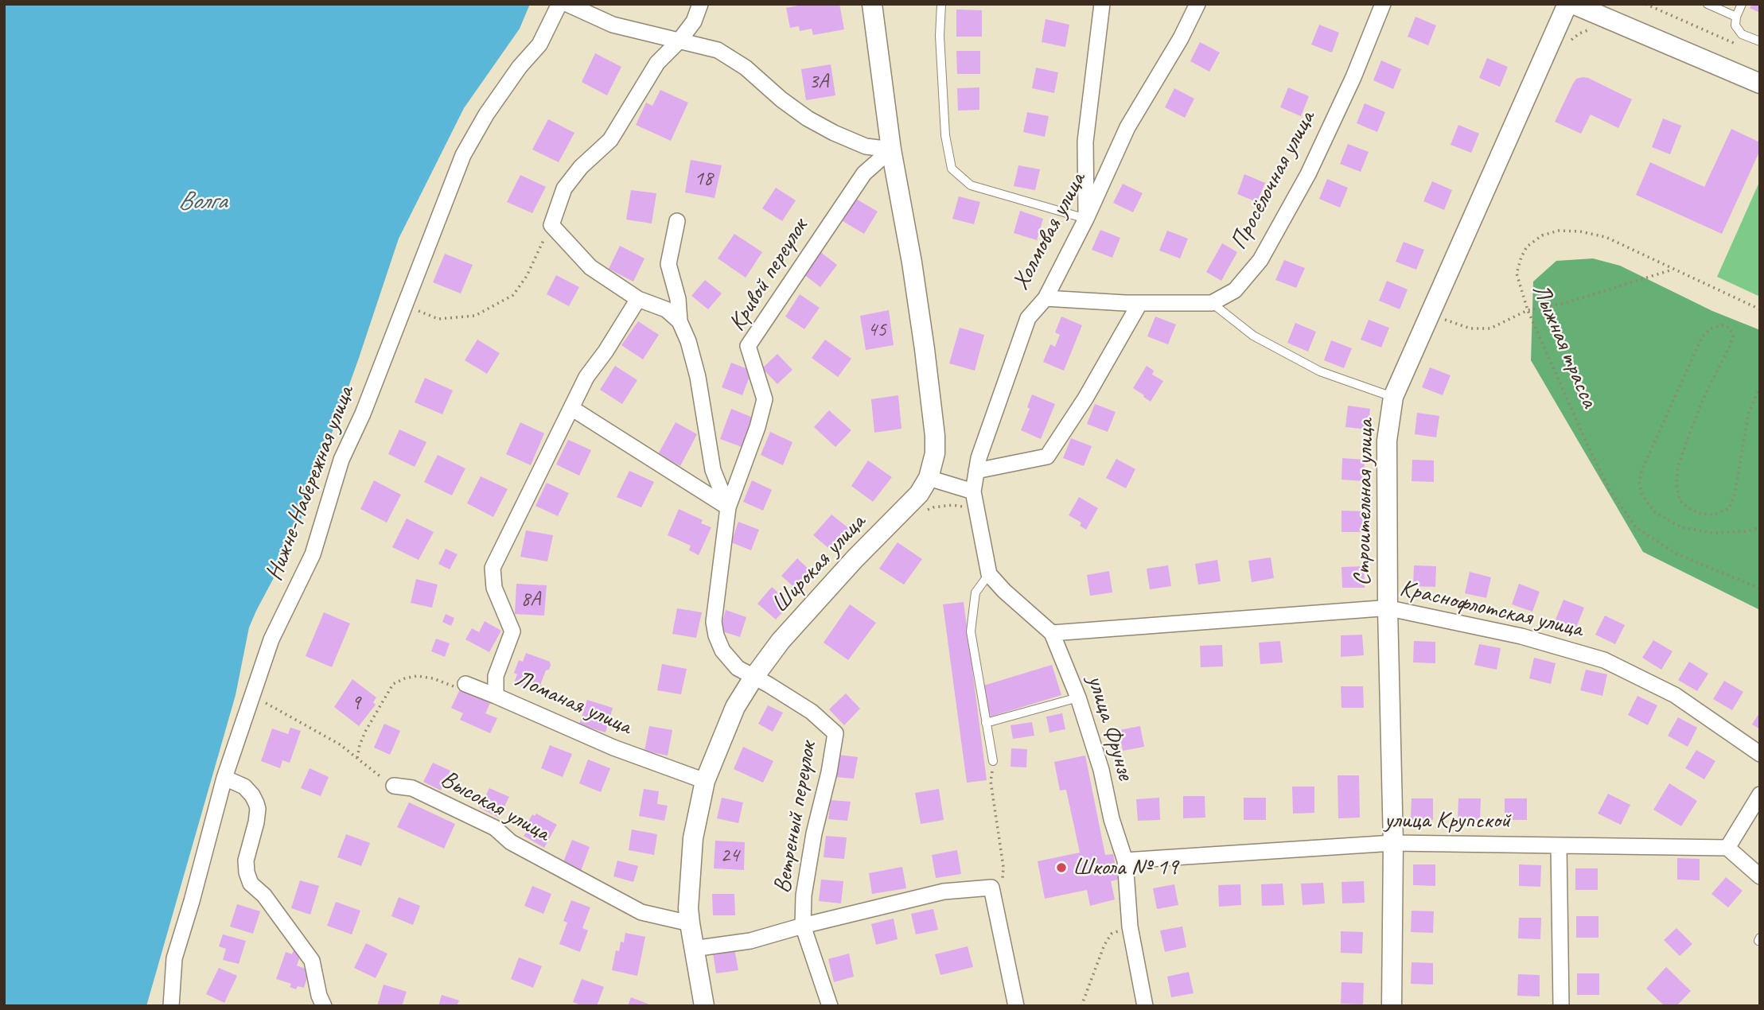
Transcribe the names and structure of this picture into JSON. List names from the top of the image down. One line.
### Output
{"streets":{"street":["Просёлочная улица","Холмовая улица","Кривой переулок","Нижне-Набережная улица","Строительная улица","Широкая улица","Краснофлотская улица","Ломаная улица","улица Фрунзе","Высокая улица","Ветреный переулок","улица Крупской"],"path":["Лыжная трасса"]},"crossings":[["Просёлочная улица","Холмовая улица"],["Кривой переулок","Широкая улица"],["Кривой переулок","Ветреный переулок"],["Строительная улица","Краснофлотская улица"],["Строительная улица","улица Крупской"],["Широкая улица","Ломаная улица"],["Широкая улица","Высокая улица"],["Широкая улица","Ветреный переулок"],["Краснофлотская улица","улица Фрунзе"],["улица Фрунзе","улица Крупской"]],"water":["Волга"],"places":["Школа № 19"],"house_numbers":["3А","18","45","8А","9","24"]}
